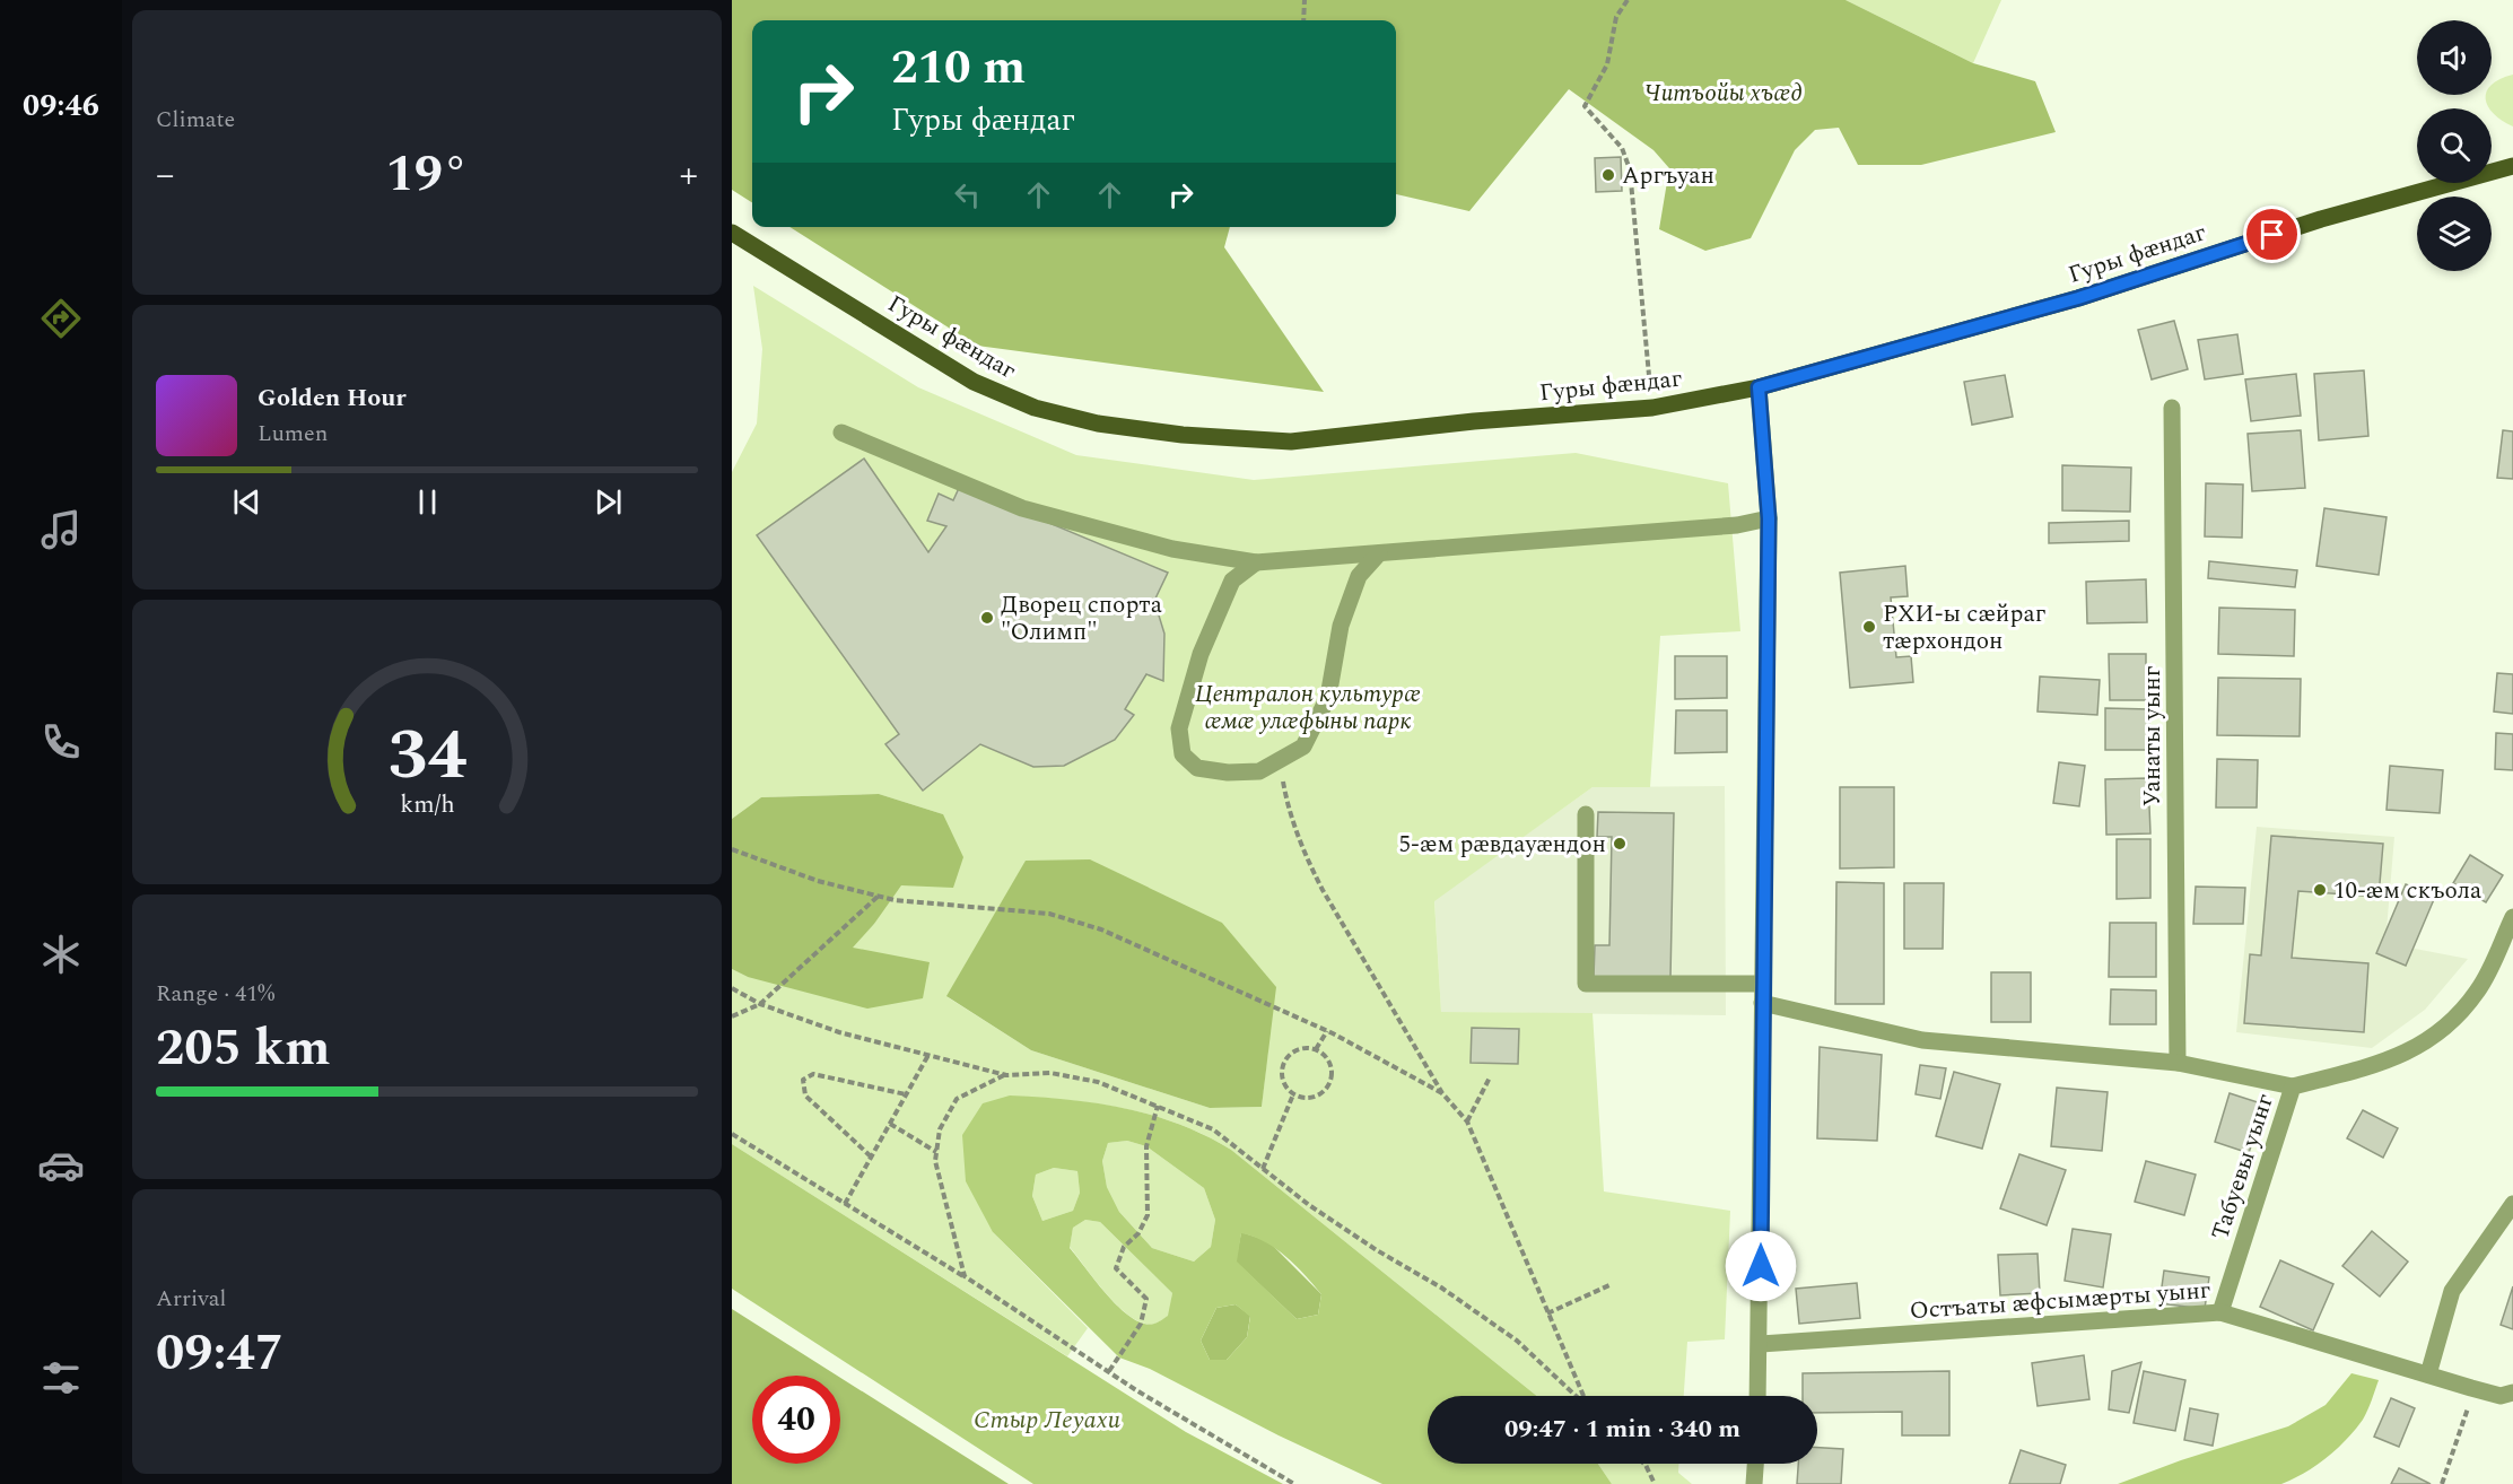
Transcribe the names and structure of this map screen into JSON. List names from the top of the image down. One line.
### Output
{"streets":{"main road":["Гуры фӕндаг"],"street":["Уанаты уынг","Табуевы уынг","Остъаты æфсымæрты уынг"]},"crossings":[["Табуевы уынг","Остъаты æфсымæрты уынг"]],"water":["Стыр Леуахи"],"parks":["Читъойы хъæд","Централон культурæ æмæ улæфыны парк"],"places":["Аргъуан","Дворец спорта \"Олимп\"","РХИ-ы сæйраг тæрхондон","5-æм рӕвдауӕндон","10-æм скъола"],"page":{"tabs":"09:46","tile":["Climate",["Range · 41%","205 km"],["Arrival","09:47"]],"turn":["210 m","Гуры фӕндаг"],"heat":["−","19°","+"],"song":["Golden Hour","Lumen"],"limit":"40","trip":"09:47 · 1 min · 340 m","gauge":["34","km/h"]}}
